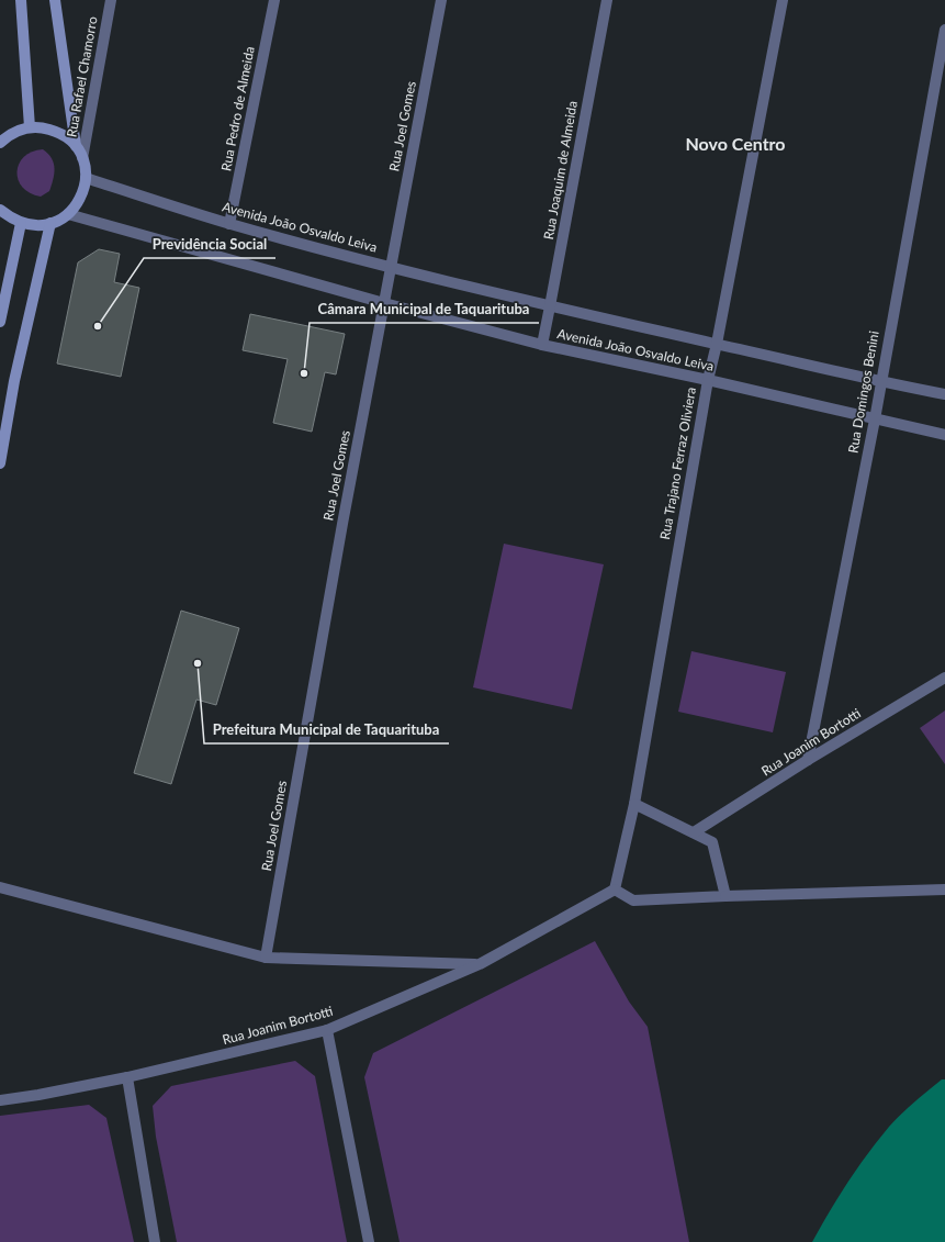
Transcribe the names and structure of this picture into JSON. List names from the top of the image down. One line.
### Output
{"streets":{"street":["Rua Rafael Chamorro","Rua Pedro de Almeida","Rua Joel Gomes","Rua Joaquim de Almeida","Avenida João Osvaldo Leiva","Rua Domingos Benini","Rua Trajano Ferraz Oliviera","Rua Joanim Bortotti"]},"crossings":[["Rua Pedro de Almeida","Avenida João Osvaldo Leiva"],["Rua Joel Gomes","Avenida João Osvaldo Leiva"],["Rua Joaquim de Almeida","Avenida João Osvaldo Leiva"],["Avenida João Osvaldo Leiva","Rua Domingos Benini"],["Avenida João Osvaldo Leiva","Rua Trajano Ferraz Oliviera"],["Rua Domingos Benini","Rua Joanim Bortotti"],["Rua Trajano Ferraz Oliviera","Rua Joanim Bortotti"]],"districts":["Novo Centro"],"places":["Previdência Social","Câmara Municipal de Taquarituba","Prefeitura Municipal de Taquarituba"]}
